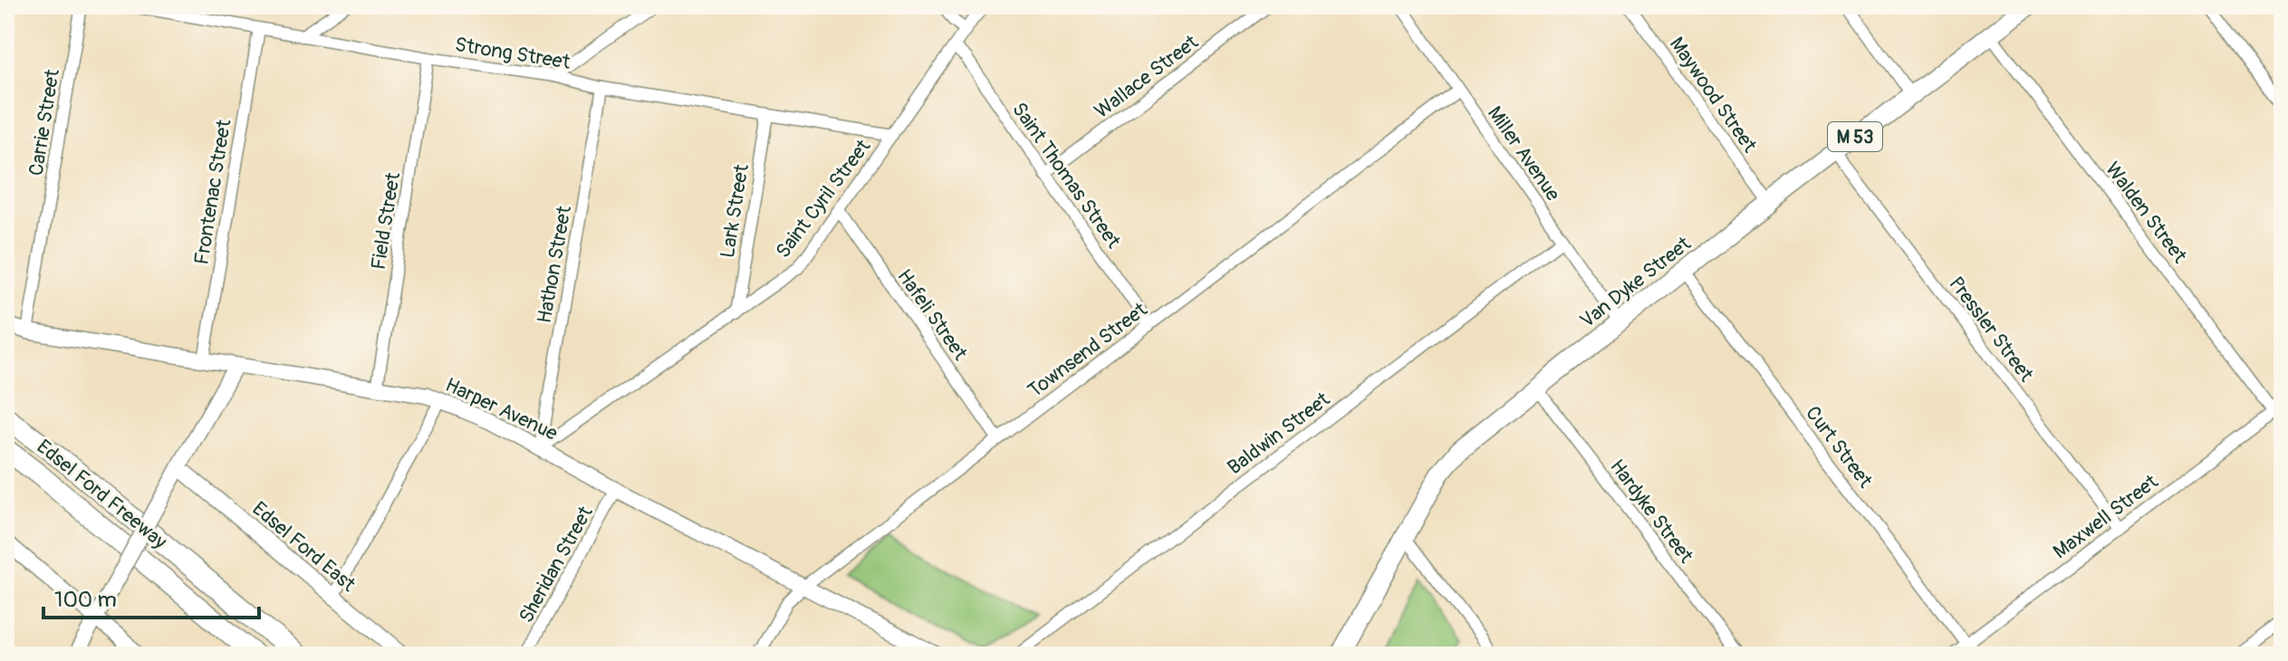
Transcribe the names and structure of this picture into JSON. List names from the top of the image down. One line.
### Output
{"streets":{"highway":["Edsel Ford Freeway"],"main road":["M 53","Van Dyke Street"],"street":["Strong Street","Wallace Street","Maywood Street","Carrie Street","Miller Avenue","Saint Thomas Street","Frontenac Street","Saint Cyril Street","Lark Street","Walden Street","Field Street","Hathon Street","Hafeli Street","Pressler Street","Townsend Street","Harper Avenue","Baldwin Street","Curt Street","Hardyke Street","Maxwell Street","Edsel Ford East","Sheridan Street"]},"crossings":[["Strong Street","Frontenac Street"],["Strong Street","Saint Cyril Street"],["Strong Street","Lark Street"],["Strong Street","Field Street"],["Strong Street","Hathon Street"],["Wallace Street","Saint Thomas Street"],["Maywood Street","Van Dyke Street"],["Carrie Street","Harper Avenue"],["Miller Avenue","Van Dyke Street"],["Miller Avenue","Townsend Street"],["Miller Avenue","Baldwin Street"],["Saint Thomas Street","Saint Cyril Street"],["Saint Thomas Street","Townsend Street"],["Frontenac Street","Harper Avenue"],["Saint Cyril Street","Lark Street"],["Saint Cyril Street","Hathon Street"],["Saint Cyril Street","Hafeli Street"],["Saint Cyril Street","Harper Avenue"],["Walden Street","Van Dyke Street"],["Walden Street","Maxwell Street"],["Field Street","Harper Avenue"],["Hathon Street","Harper Avenue"],["Van Dyke Street","Pressler Street"],["Van Dyke Street","Curt Street"],["Van Dyke Street","Hardyke Street"],["Hafeli Street","Townsend Street"],["Pressler Street","Maxwell Street"],["Townsend Street","Harper Avenue"],["Harper Avenue","Sheridan Street"],["Curt Street","Maxwell Street"]],"scale_bar":"100 m"}
